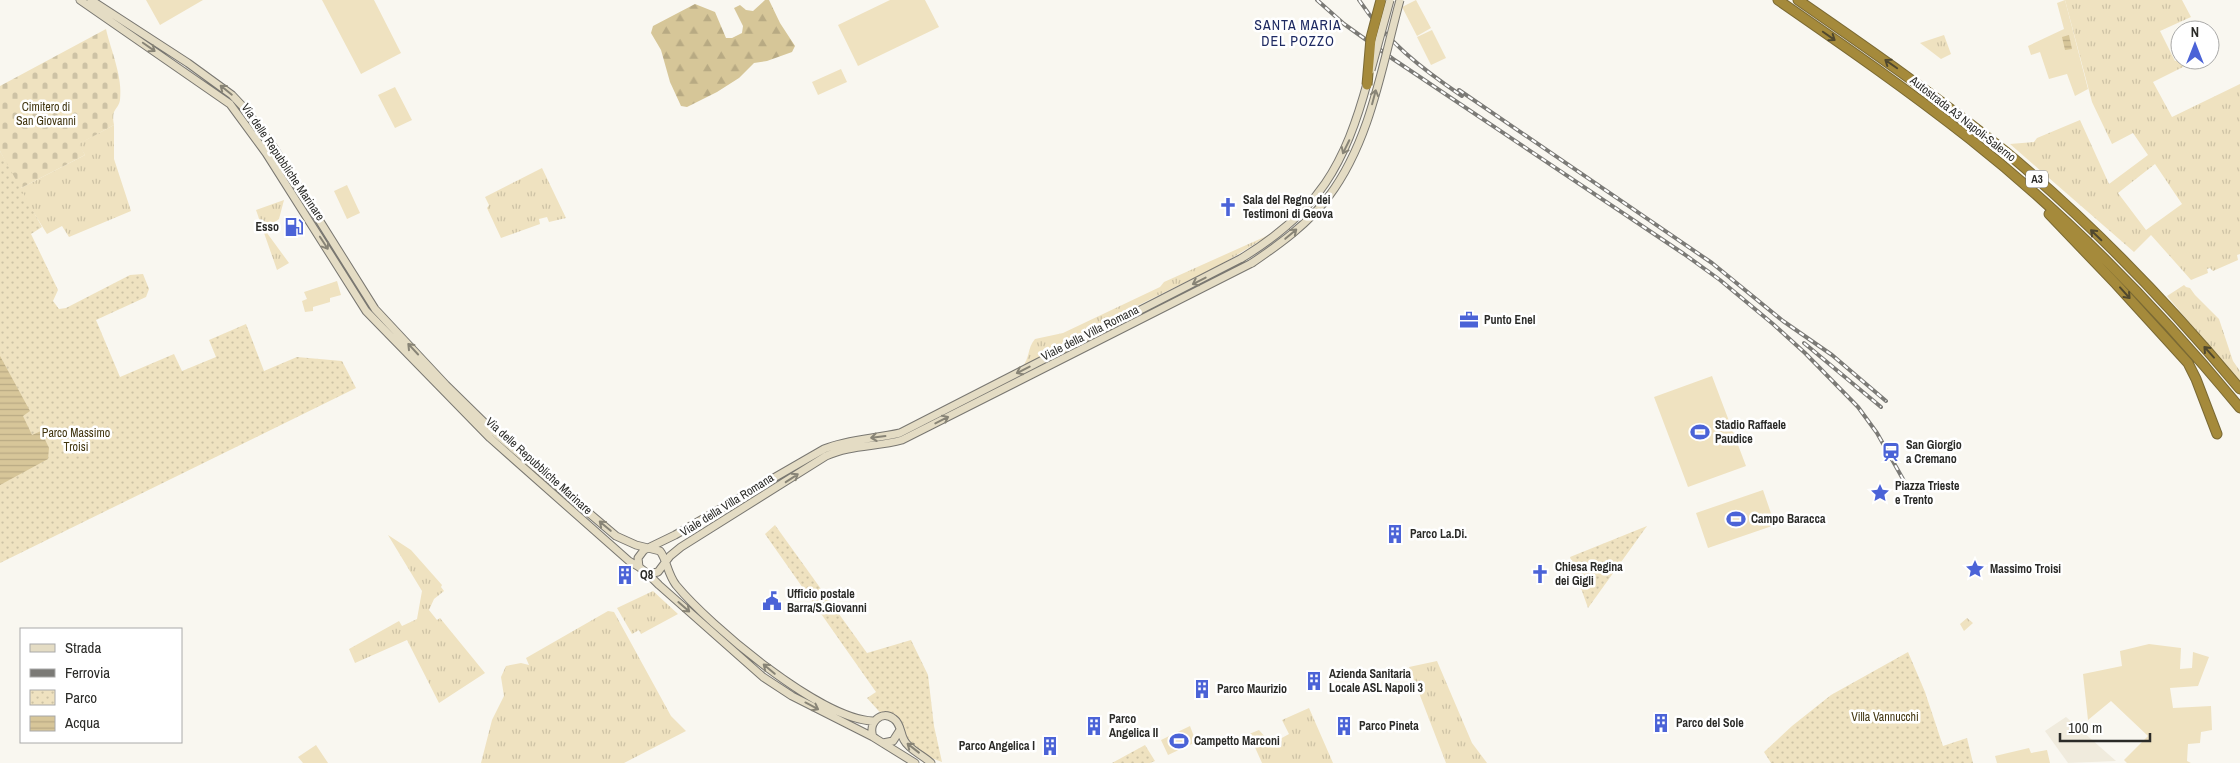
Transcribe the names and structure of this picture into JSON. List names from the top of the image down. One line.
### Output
{"streets":{"highway":["Autostrada A3 Napoli-Salerno","A3"],"main road":["Via delle Repubbliche Marinare","Viale della Villa Romana"]},"crossings":[["Via delle Repubbliche Marinare","Viale della Villa Romana"]],"districts":["SANTA MARIA DEL POZZO"],"parks":["Cimitero di San Giovanni","Parco Massimo Troisi","Villa Vannucchi"],"places":{"church":["Sala del Regno dei Testimoni di Geova","Chiesa Regina dei Gigli"],"fuel station":["Esso"],"office":["Punto Enel"],"sports":["Stadio Raffaele Paudice","Campo Baracca","Campetto Marconi"],"station":["San Giorgio a Cremano"],"place":["Piazza Trieste e Trento","Massimo Troisi"],"building":["Parco La.Di.","Q8","Azienda Sanitaria Locale ASL Napoli 3","Parco Maurizio","Parco del Sole","Parco Angelica II","Parco Pineta","Parco Angelica I"],"public building":["Ufficio postale Barra/S.Giovanni"]},"legend":["Strada","Ferrovia","Parco","Acqua"],"scale_bar":"100 m","north":"top"}
